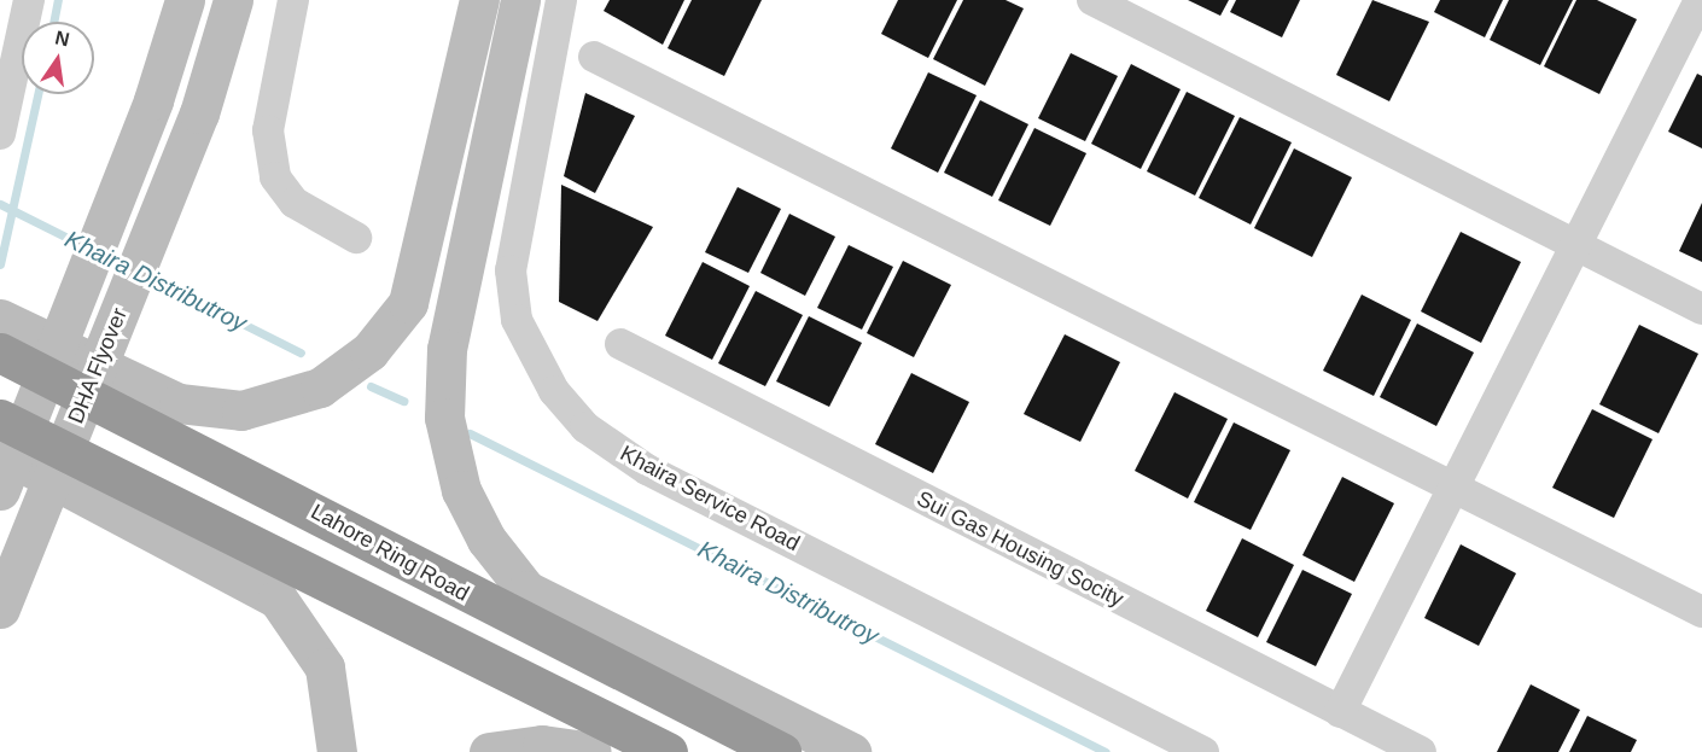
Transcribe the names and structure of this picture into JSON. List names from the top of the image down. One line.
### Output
{"streets":{"highway":["Lahore Ring Road"],"main road":["DHA Flyover"],"street":["Khaira Service Road","Sui Gas Housing Socity"]},"water":["Khaira Distributroy"],"north":"top"}
